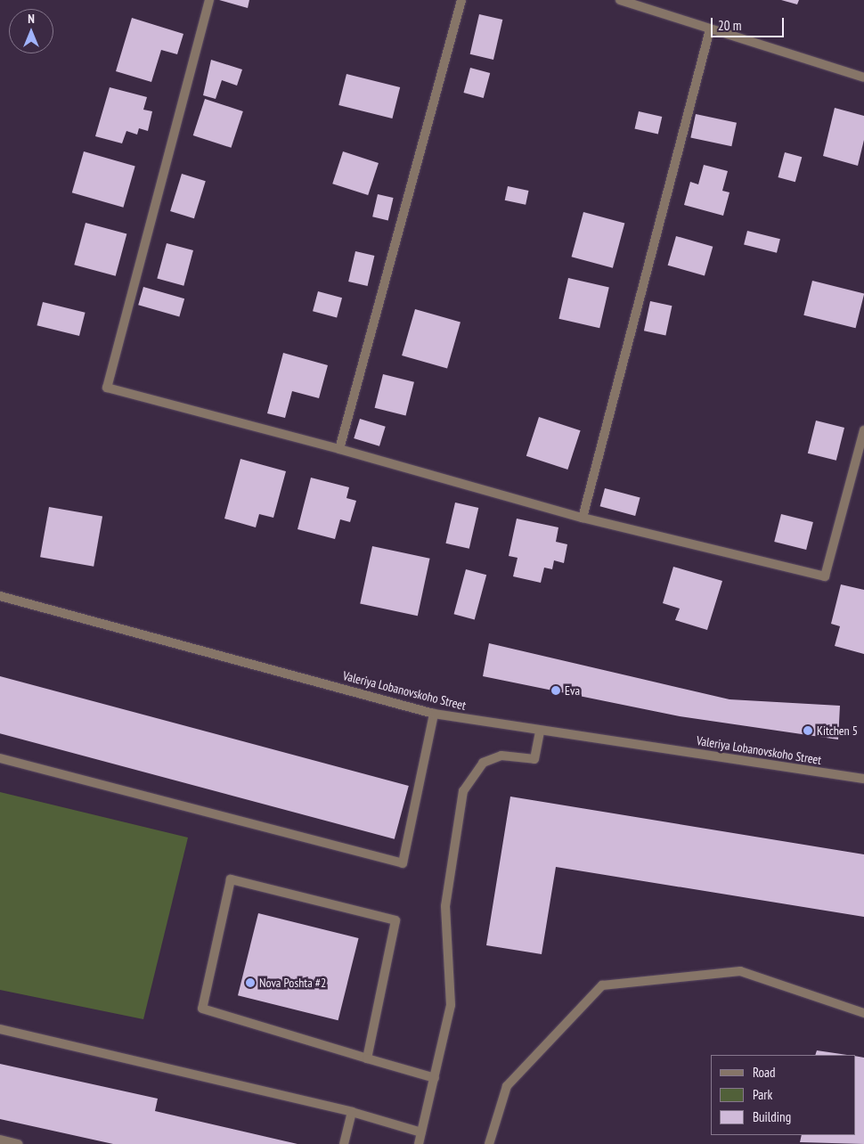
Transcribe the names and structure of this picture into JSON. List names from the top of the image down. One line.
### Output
{"streets":{"street":["Valeriya Lobanovskoho Street"]},"places":["Eva","Kitchen 5","Nova Poshta #2"],"legend":["Road","Park","Building"],"scale_bar":"20 m","north":"top"}
